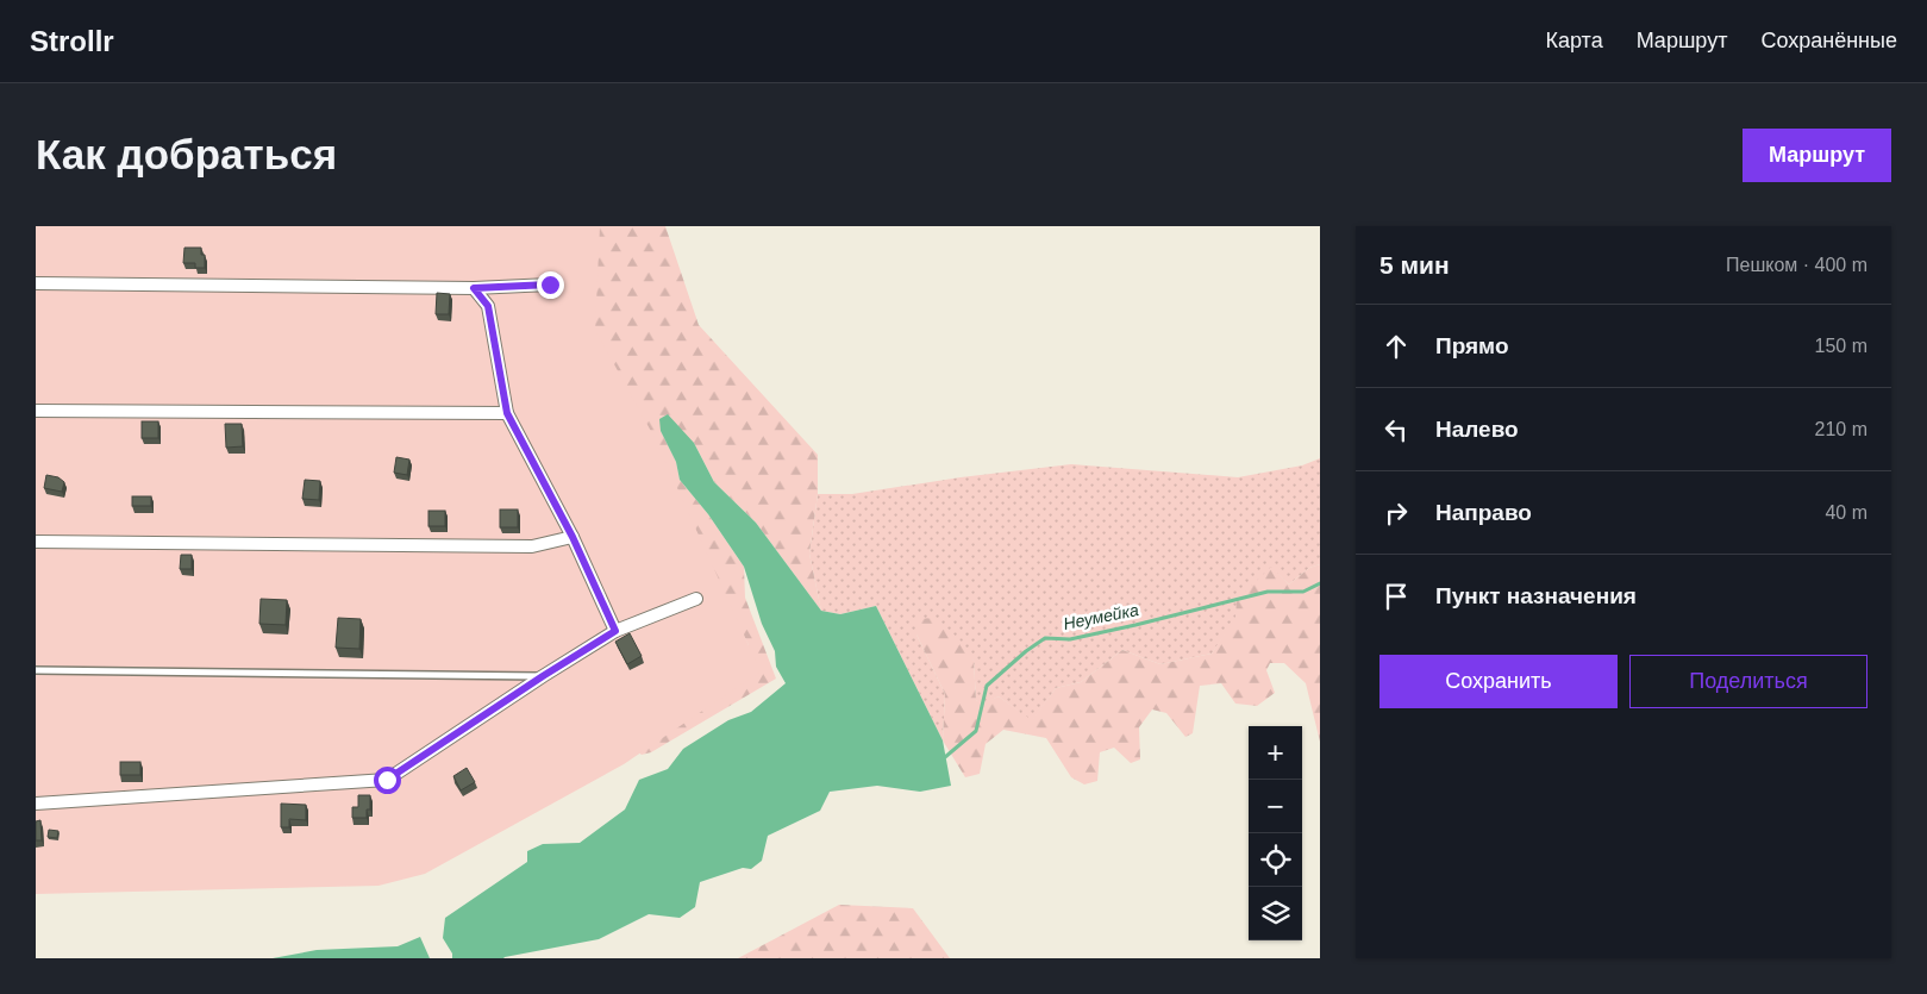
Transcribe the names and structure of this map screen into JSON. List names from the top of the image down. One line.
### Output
{"water":["Неумейка"],"page":{"header":"Strollr","nav":["Карта","Маршрут","Сохранённые"],"buttons":["Маршрут",["Сохранить","Поделиться"]],"title":"Как добраться","heading":["5 мин","Пешком · 400 m"],"list":[["Прямо","150 m"],["Налево","210 m"],["Направо","40 m"],"Пункт назначения"],"map_buttons":["+","−"]}}
